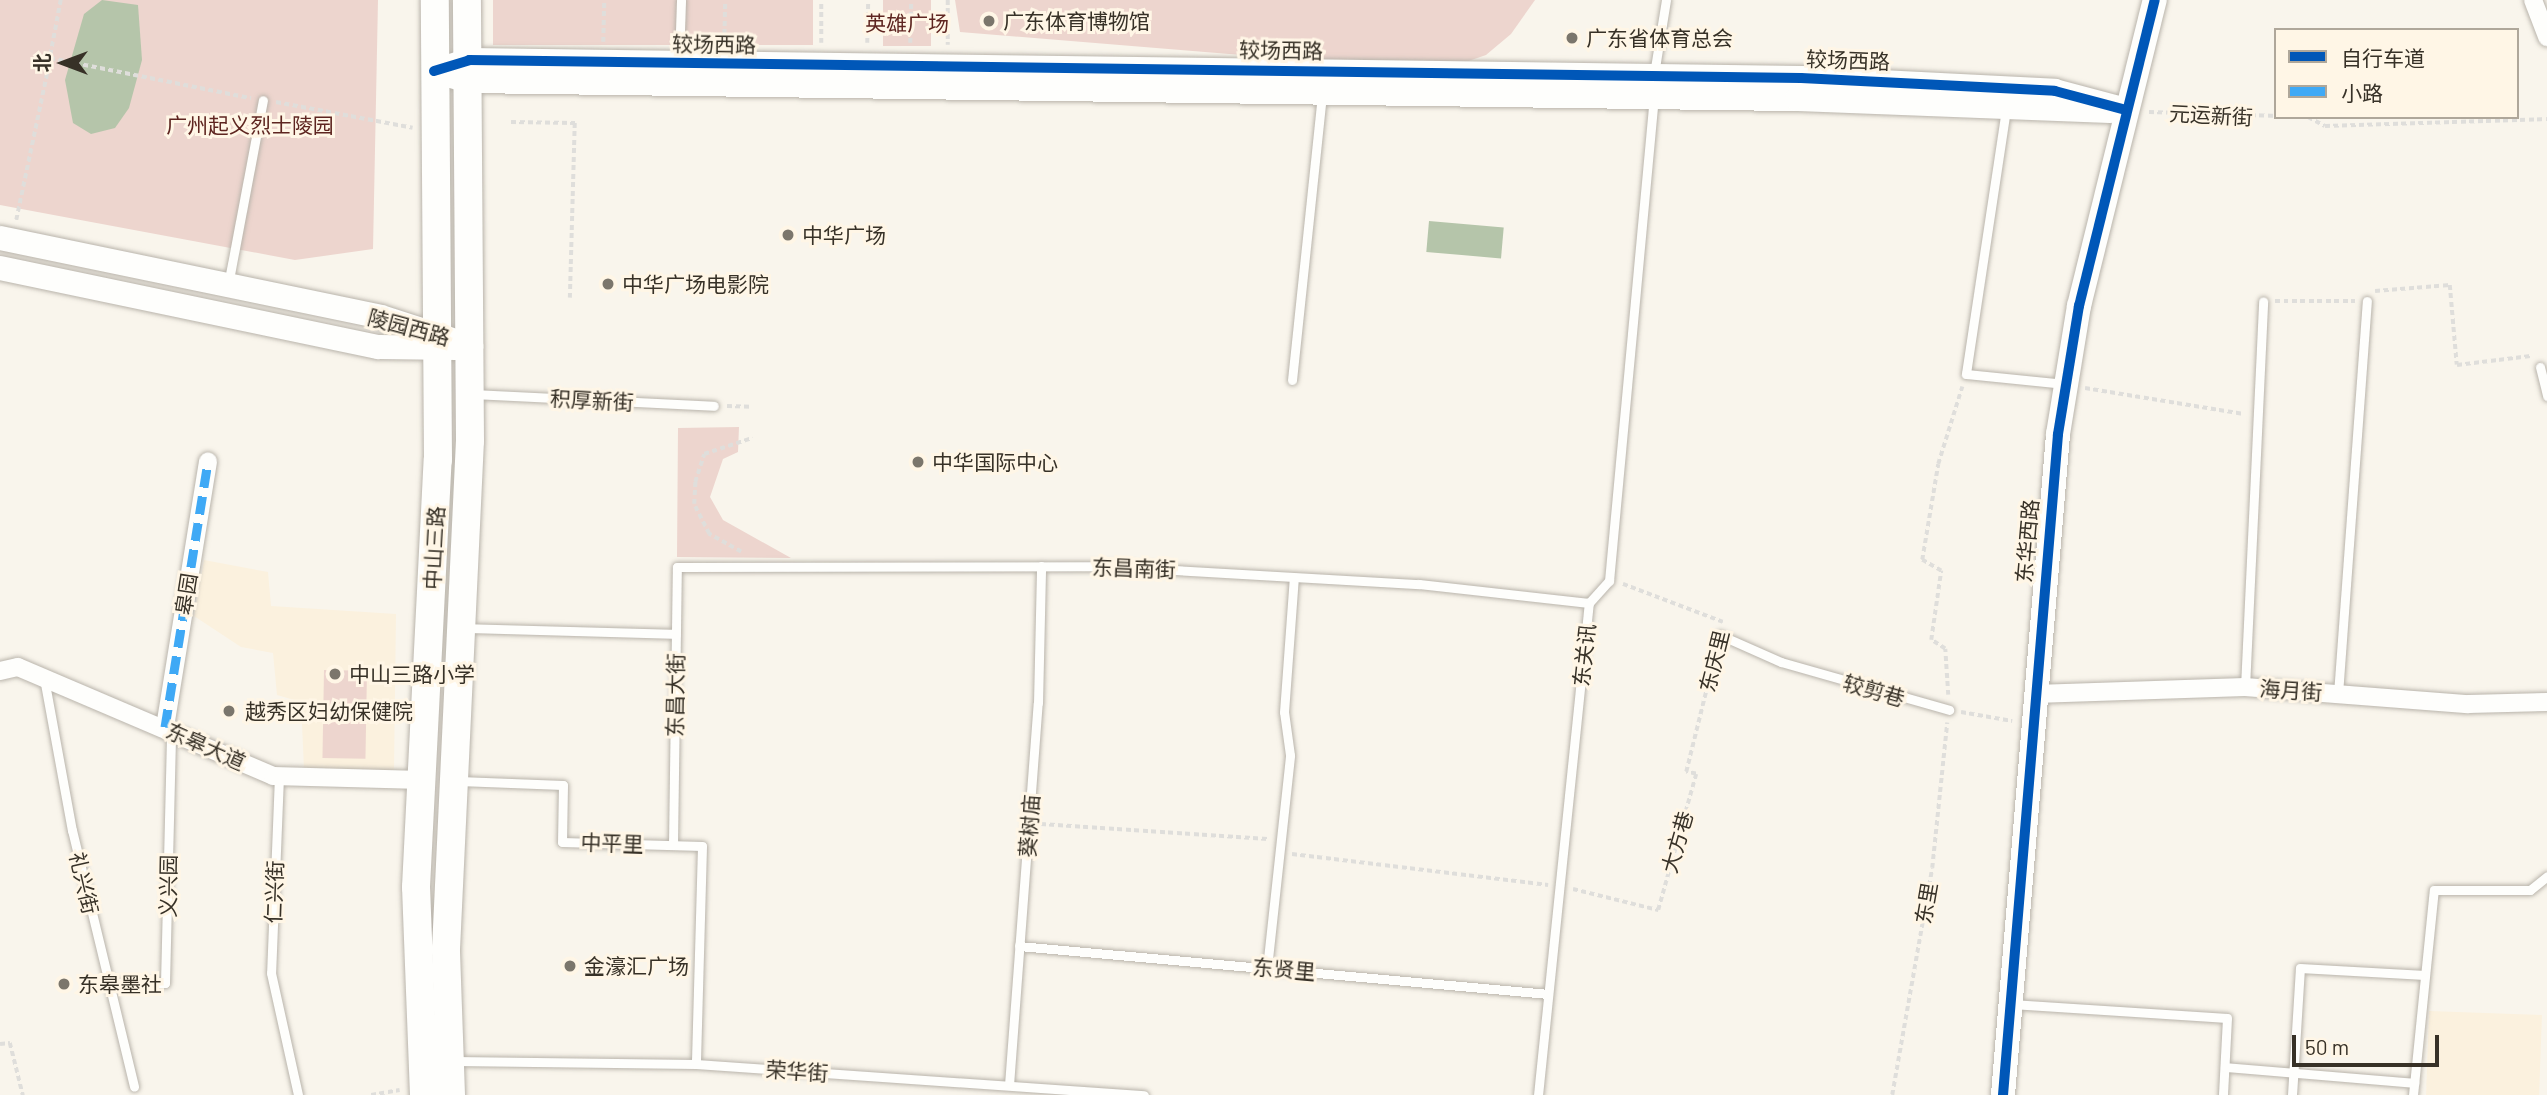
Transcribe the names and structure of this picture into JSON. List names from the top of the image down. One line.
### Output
{"streets":{"main road":["中山三路"],"street":["较场西路","陵园西路","东华西路","皋园","海月街","东皋大道"],"lane":["积厚新街","东昌南街","东关讯","较剪巷","东昌大街","葵树庙","中平里","礼兴街","义兴园","仁兴街","东贤里","荣华街"],"path":["元运新街","东庆里","大方巷","东里"]},"crossings":[["较场西路","元运新街"],["较场西路","东华西路"],["较场西路","中山三路"],["元运新街","东华西路"],["陵园西路","中山三路"],["积厚新街","中山三路"],["东华西路","海月街"],["中山三路","东昌大街"],["中山三路","东皋大道"],["中山三路","中平里"],["中山三路","荣华街"],["东昌南街","东关讯"],["东昌南街","东昌大街"],["东昌南街","葵树庙"],["皋园","东皋大道"],["皋园","义兴园"],["东关讯","东庆里"],["东关讯","大方巷"],["东关讯","东贤里"],["东庆里","较剪巷"],["东庆里","大方巷"],["较剪巷","东里"],["东昌大街","中平里"],["东皋大道","礼兴街"],["东皋大道","义兴园"],["东皋大道","仁兴街"],["葵树庙","东贤里"],["葵树庙","荣华街"],["中平里","荣华街"],["礼兴街","义兴园"]],"parks":["英雄广场","广州起义烈士陵园"],"places":["广东体育博物馆","广东省体育总会","中华广场","中华广场电影院","中华国际中心","中山三路小学","越秀区妇幼保健院","金濠汇广场","东皋墨社"],"legend":["自行车道","小路"],"scale_bar":"50 m","north":"left"}
